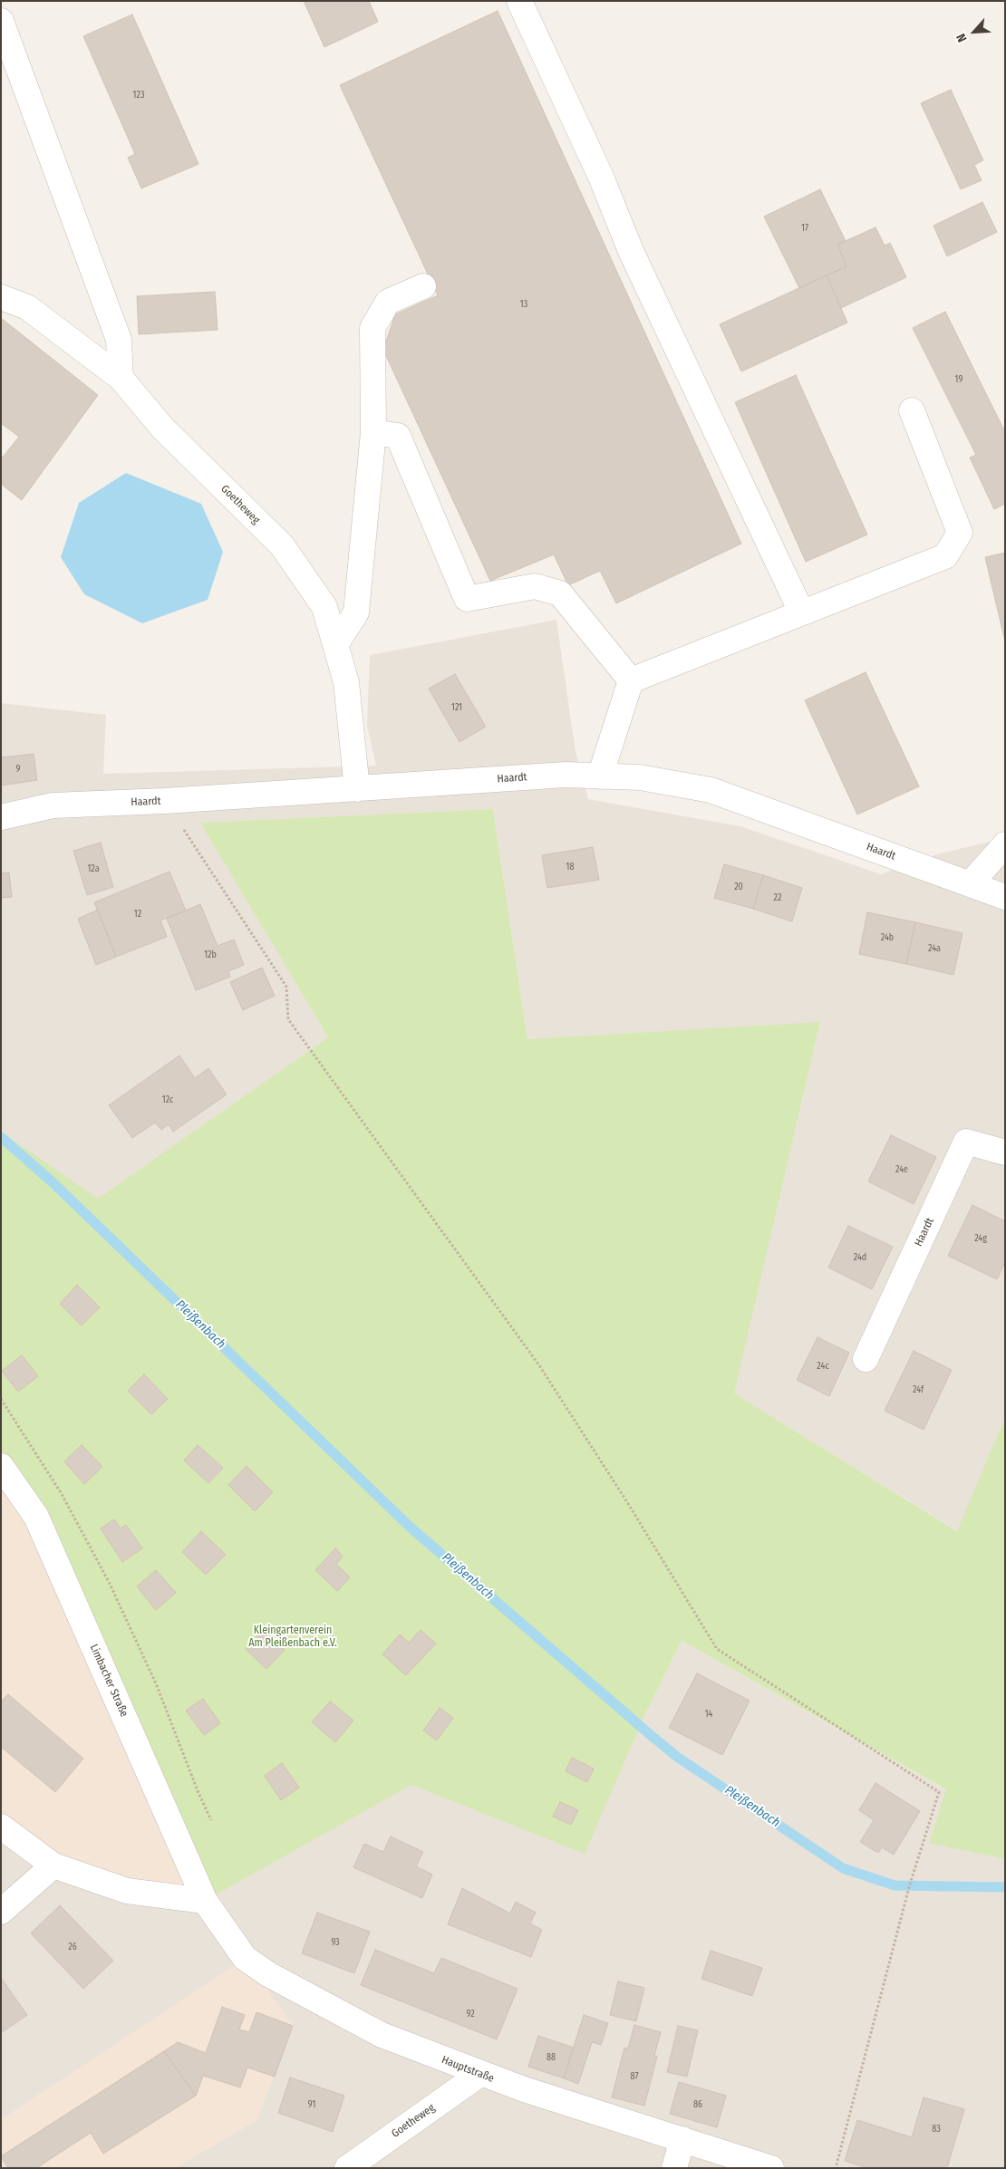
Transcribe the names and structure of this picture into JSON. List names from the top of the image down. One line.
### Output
{"streets":{"street":["Goetheweg","Haardt","Limbacher Straße","Hauptstraße"]},"crossings":[["Goetheweg","Haardt"],["Goetheweg","Hauptstraße"],["Limbacher Straße","Hauptstraße"]],"water":["Pleißenbach"],"parks":["Kleingartenverein Am Pleißenbach e.V."],"house_numbers":["123","17","13","19","121","9","18","12a","20","22","12","24b","24a","12b","12c","24e","24g","24d","24c","24f","14","93","26","92","88","87","91","86","83"],"north":"bottom left"}
